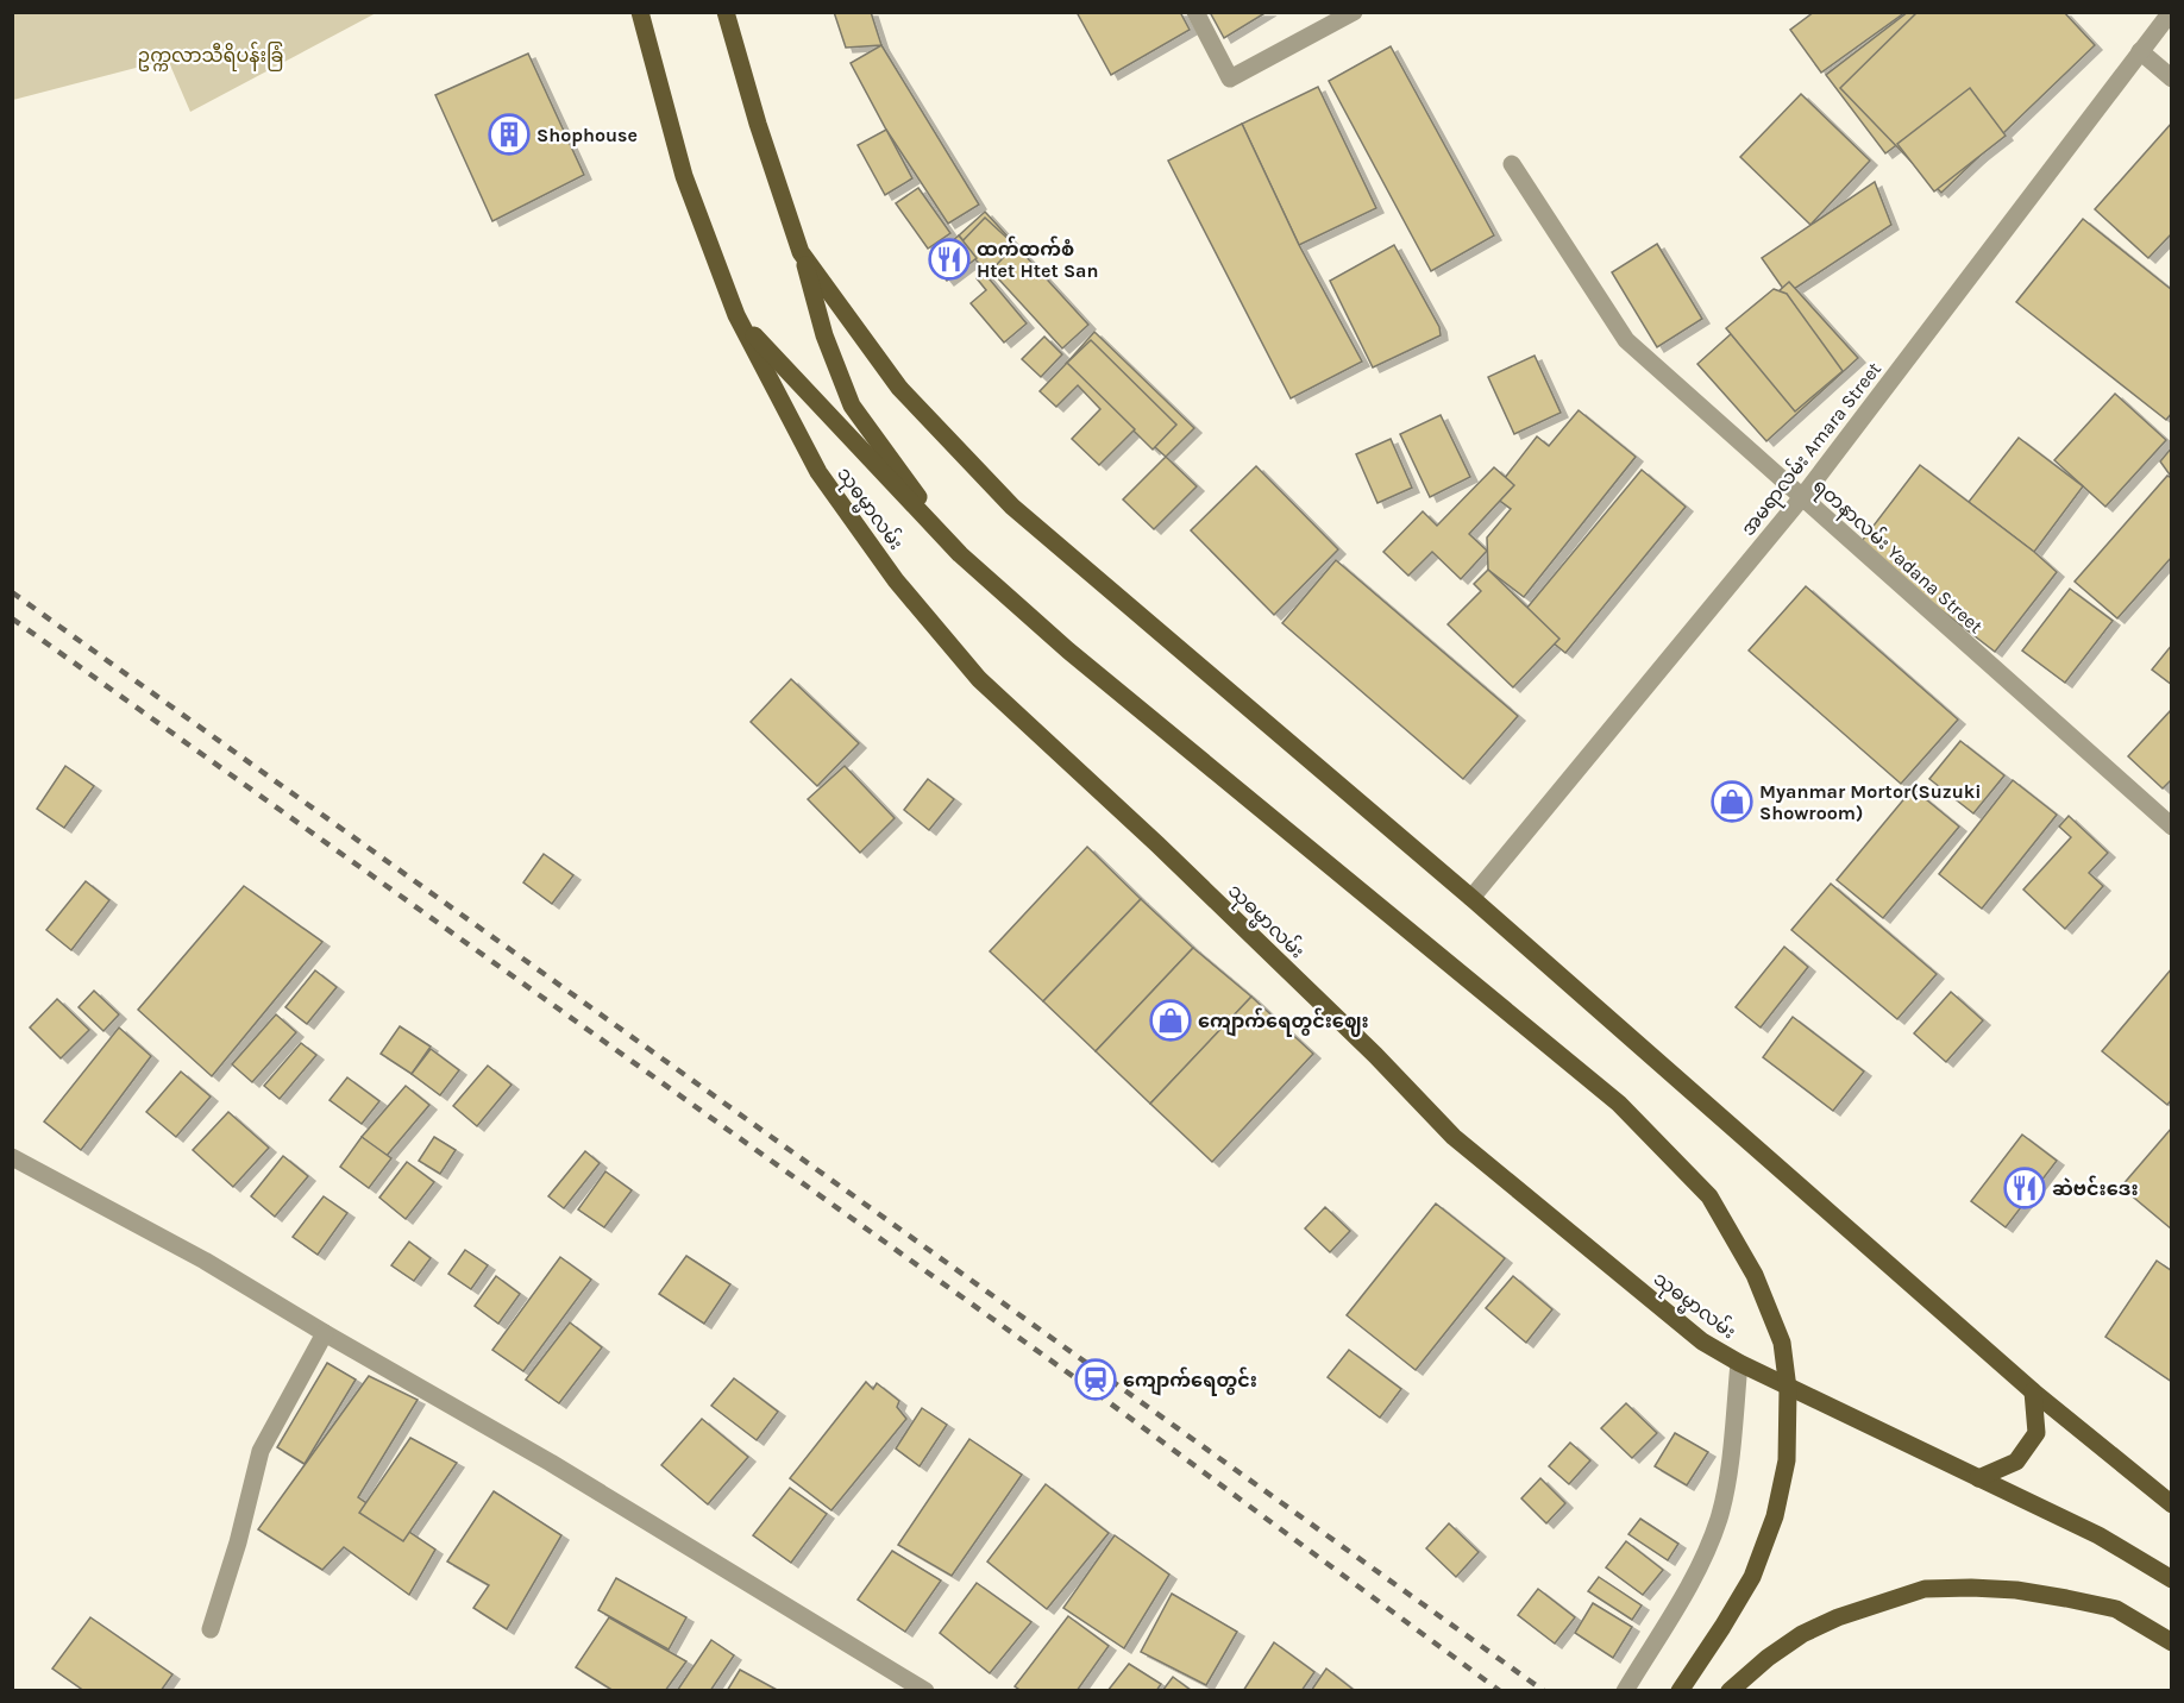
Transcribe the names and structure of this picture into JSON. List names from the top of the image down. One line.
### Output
{"streets":{"main road":["သုဓမ္မာလမ်း"],"street":["အမရာလမ်း Amara Street","ရတနာလမ်း Yadana Street"]},"crossings":[["အမရာလမ်း Amara Street","ရတနာလမ်း Yadana Street"]],"parks":["ဥက္ကလာသီရိပန်းခြံ"],"places":{"building":["Shophouse"],"restaurant":["ထက်ထက်စံ Htet Htet San","ဆဲဗင်းဒေး"],"shop":["Myanmar Mortor(Suzuki Showroom)","ကျောက်ရေတွင်းဈေး"],"station":["ကျောက်ရေတွင်း"]}}
